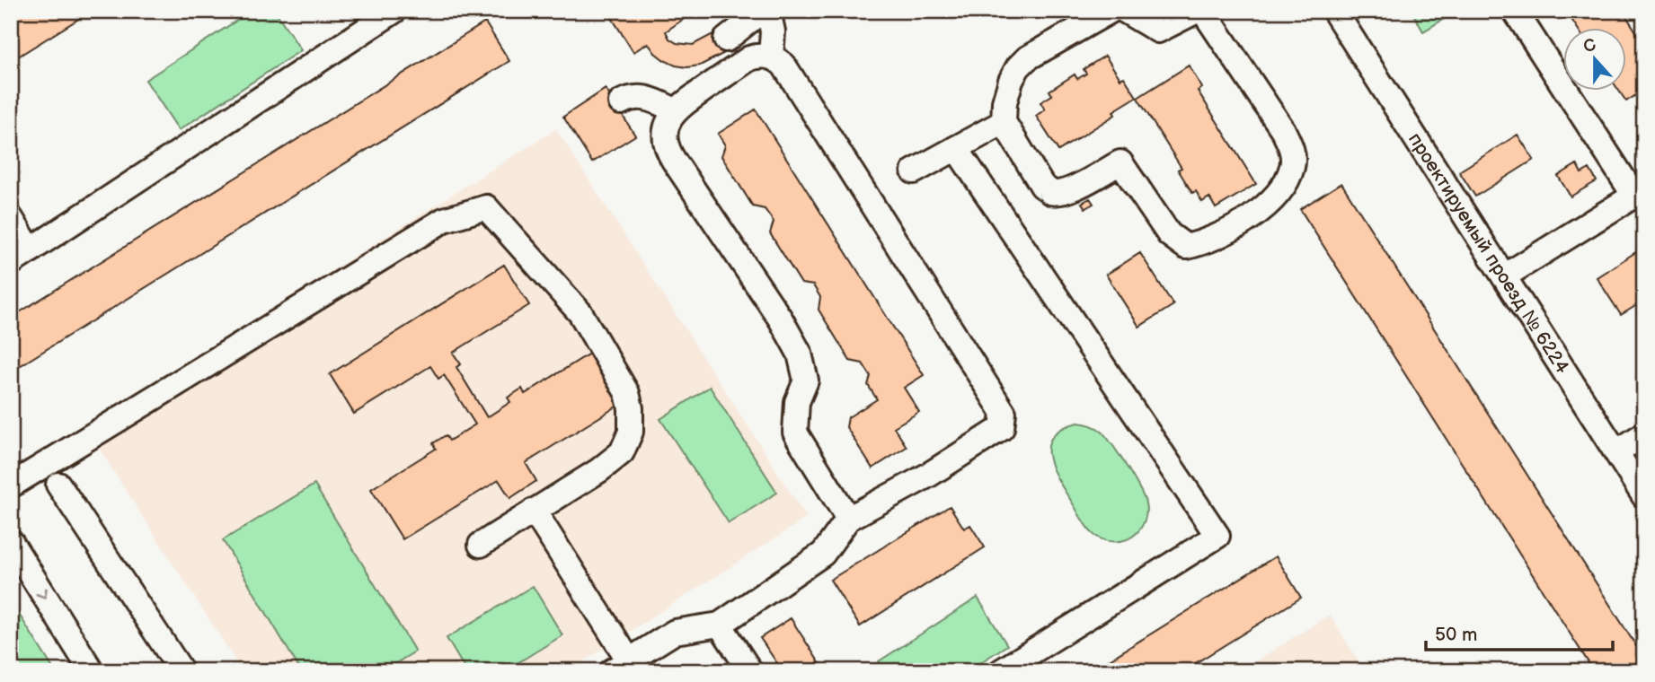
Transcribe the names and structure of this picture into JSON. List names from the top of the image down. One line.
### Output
{"streets":{"street":["проектируемый проезд № 6224"]},"scale_bar":"50 m","north":"top"}
